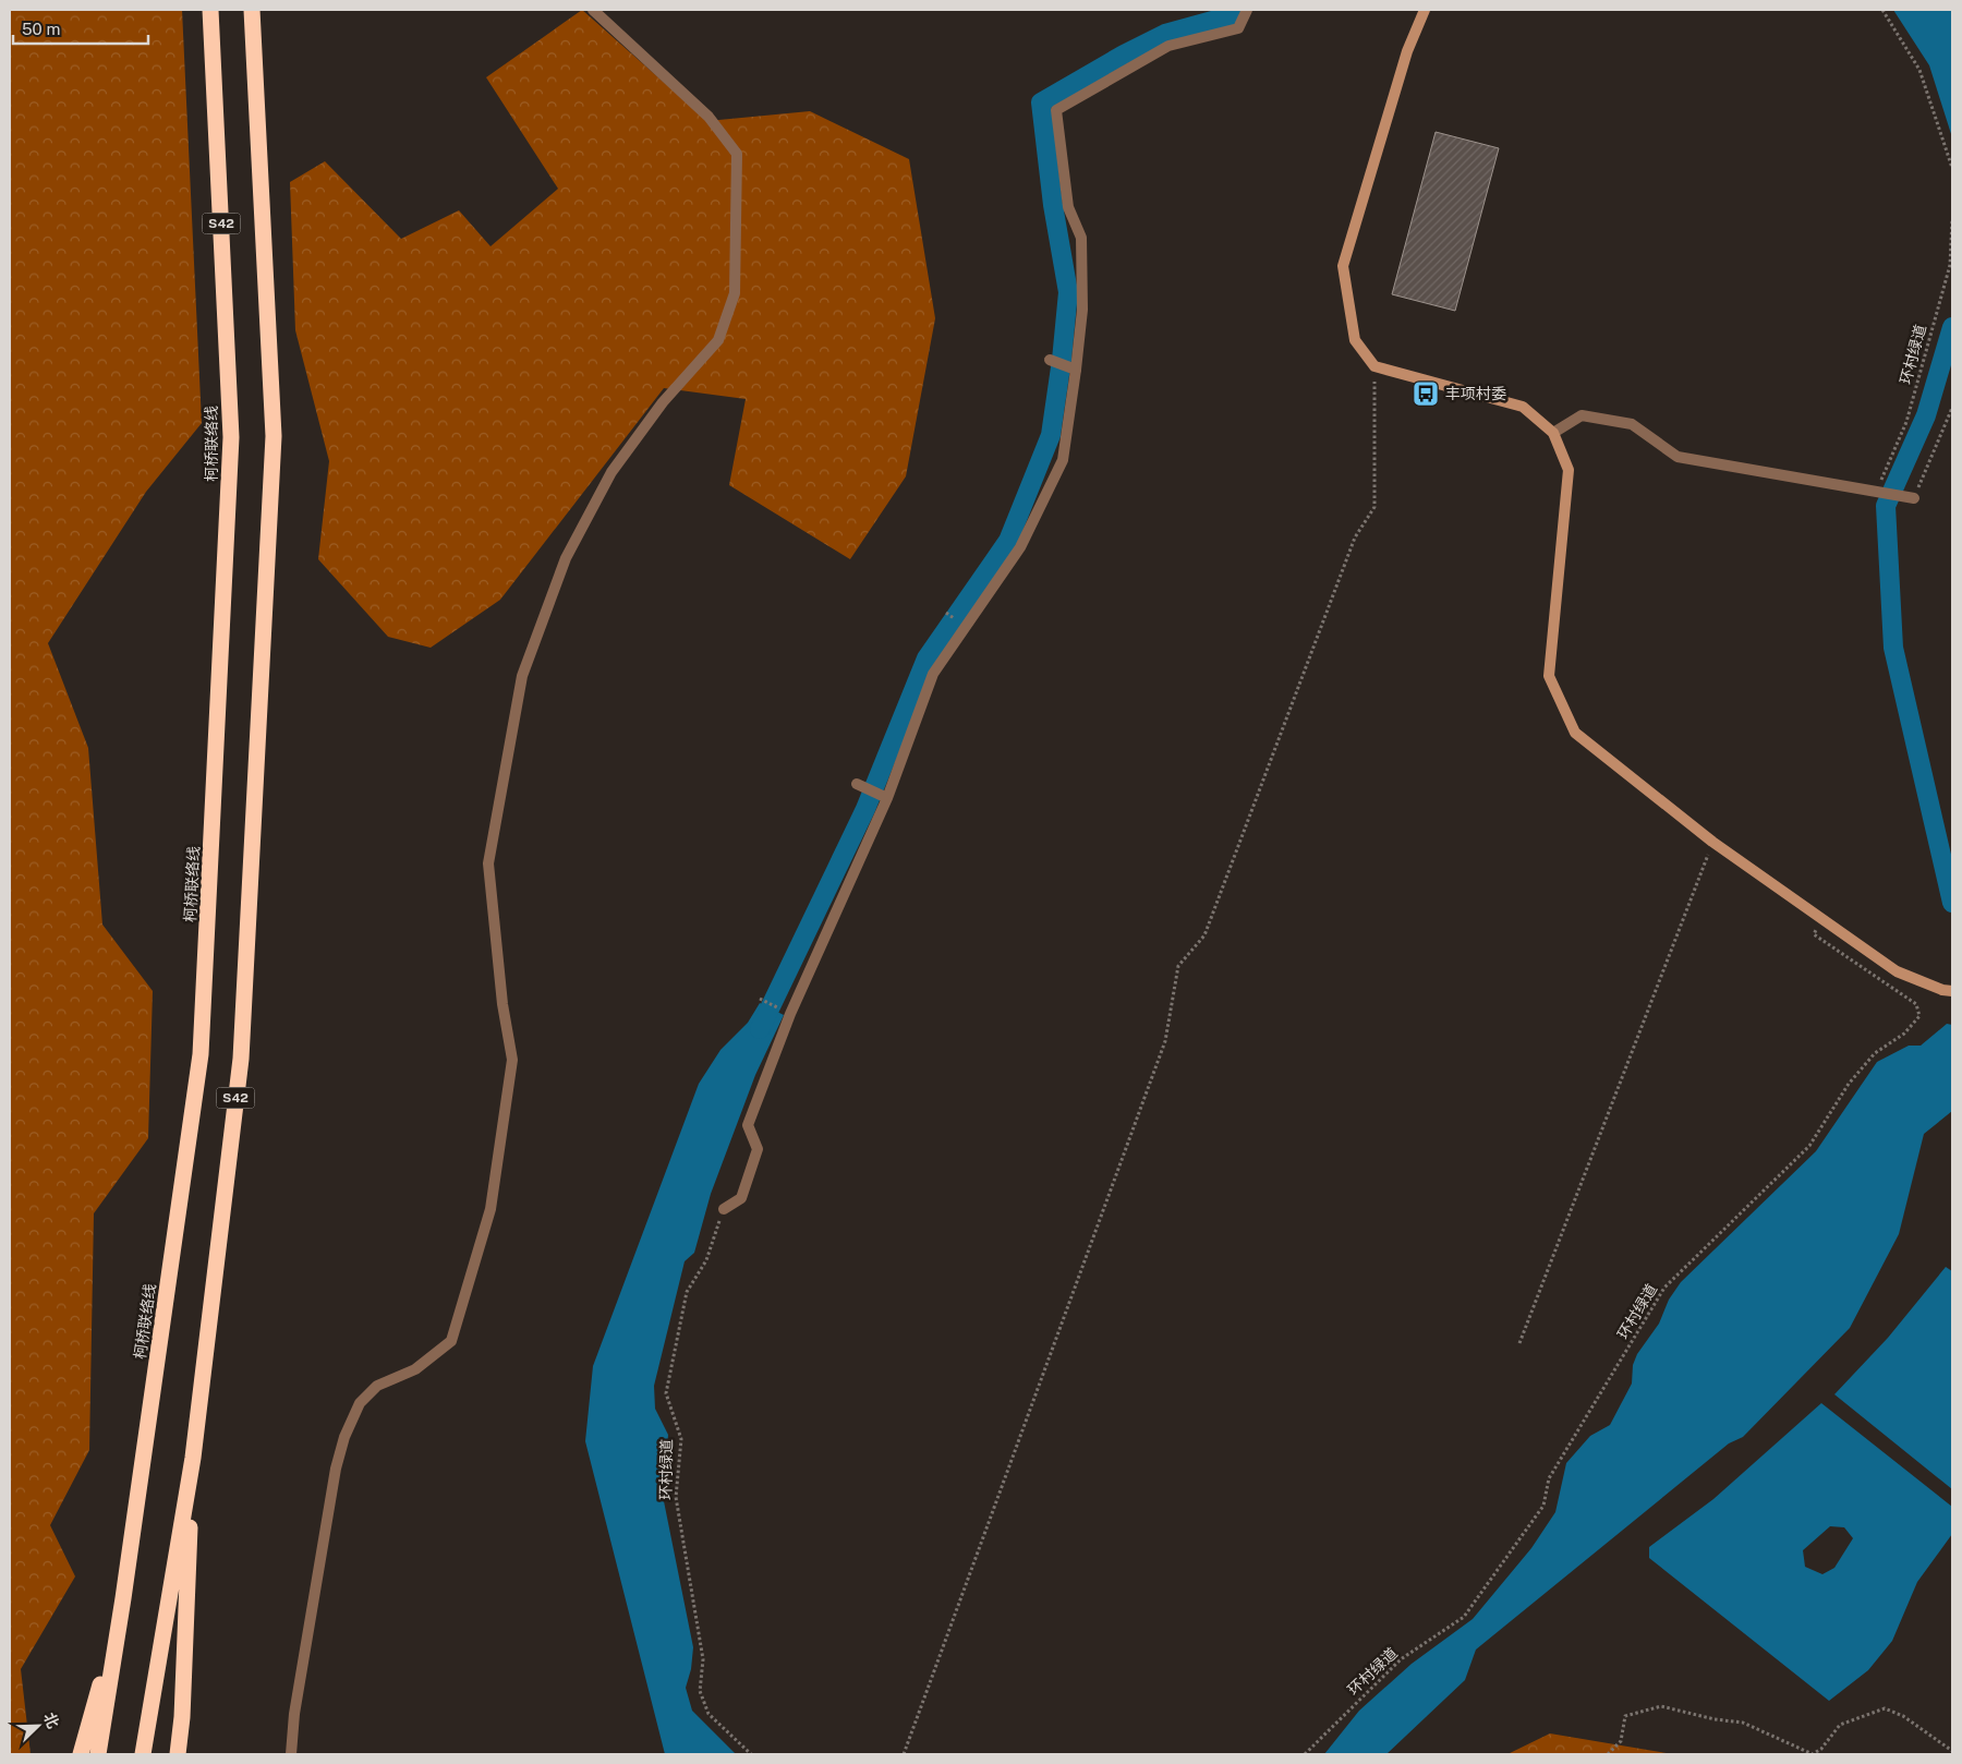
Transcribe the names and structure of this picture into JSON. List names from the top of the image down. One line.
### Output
{"streets":{"highway":["S42","柯桥联络线"],"path":["环村绿道"]},"places":{"bus stop":["丰项村委"]},"scale_bar":"50 m","north":"top right"}
